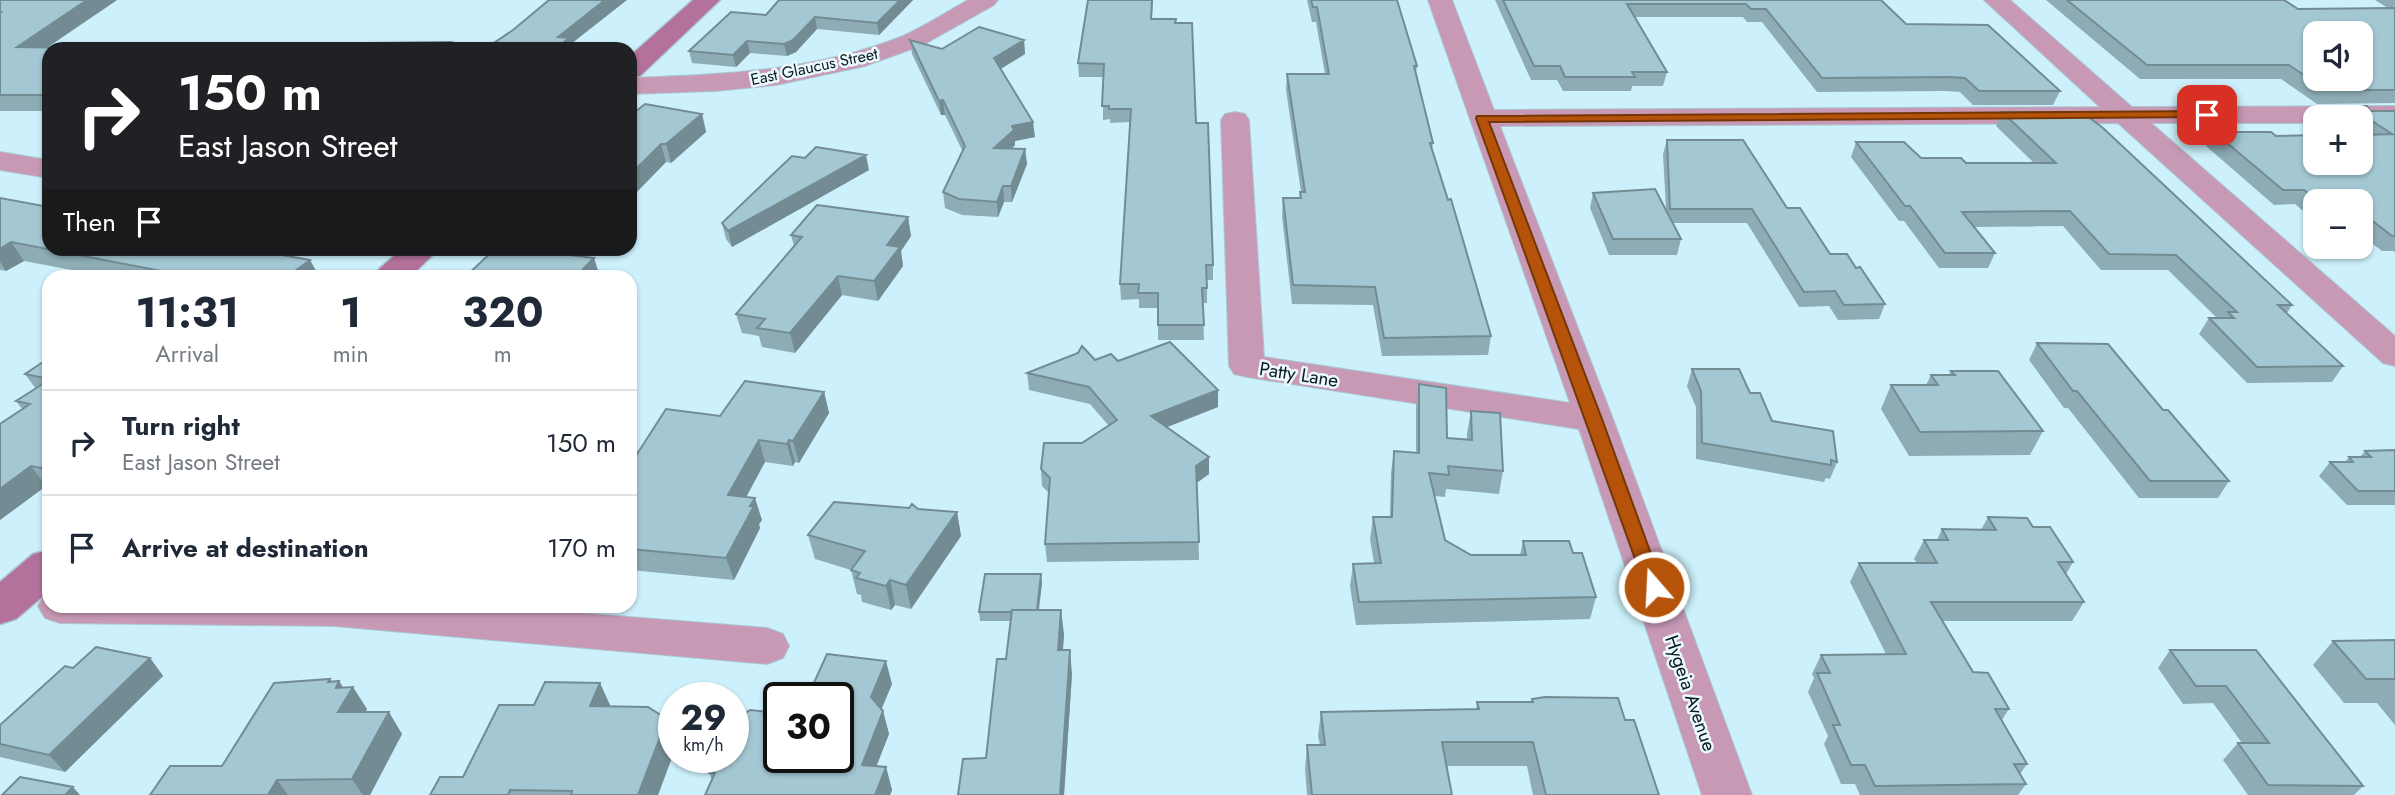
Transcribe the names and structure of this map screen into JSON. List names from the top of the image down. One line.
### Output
{"streets":{"street":["East Glaucus Street","Patty Lane","Hygeia Avenue"]},"crossings":[["Patty Lane","Hygeia Avenue"]],"page":{"map_buttons":["+","−"],"turn":["150 m","East Jason Street"],"then":"Then","eta":["11:31","Arrival","1","min","320","m"],"list":[{"name":"Turn right","note":"East Jason Street","value":"150 m"},{"name":"Arrive at destination","value":"170 m"}],"speed":"29 km/h","limit":"30"}}
